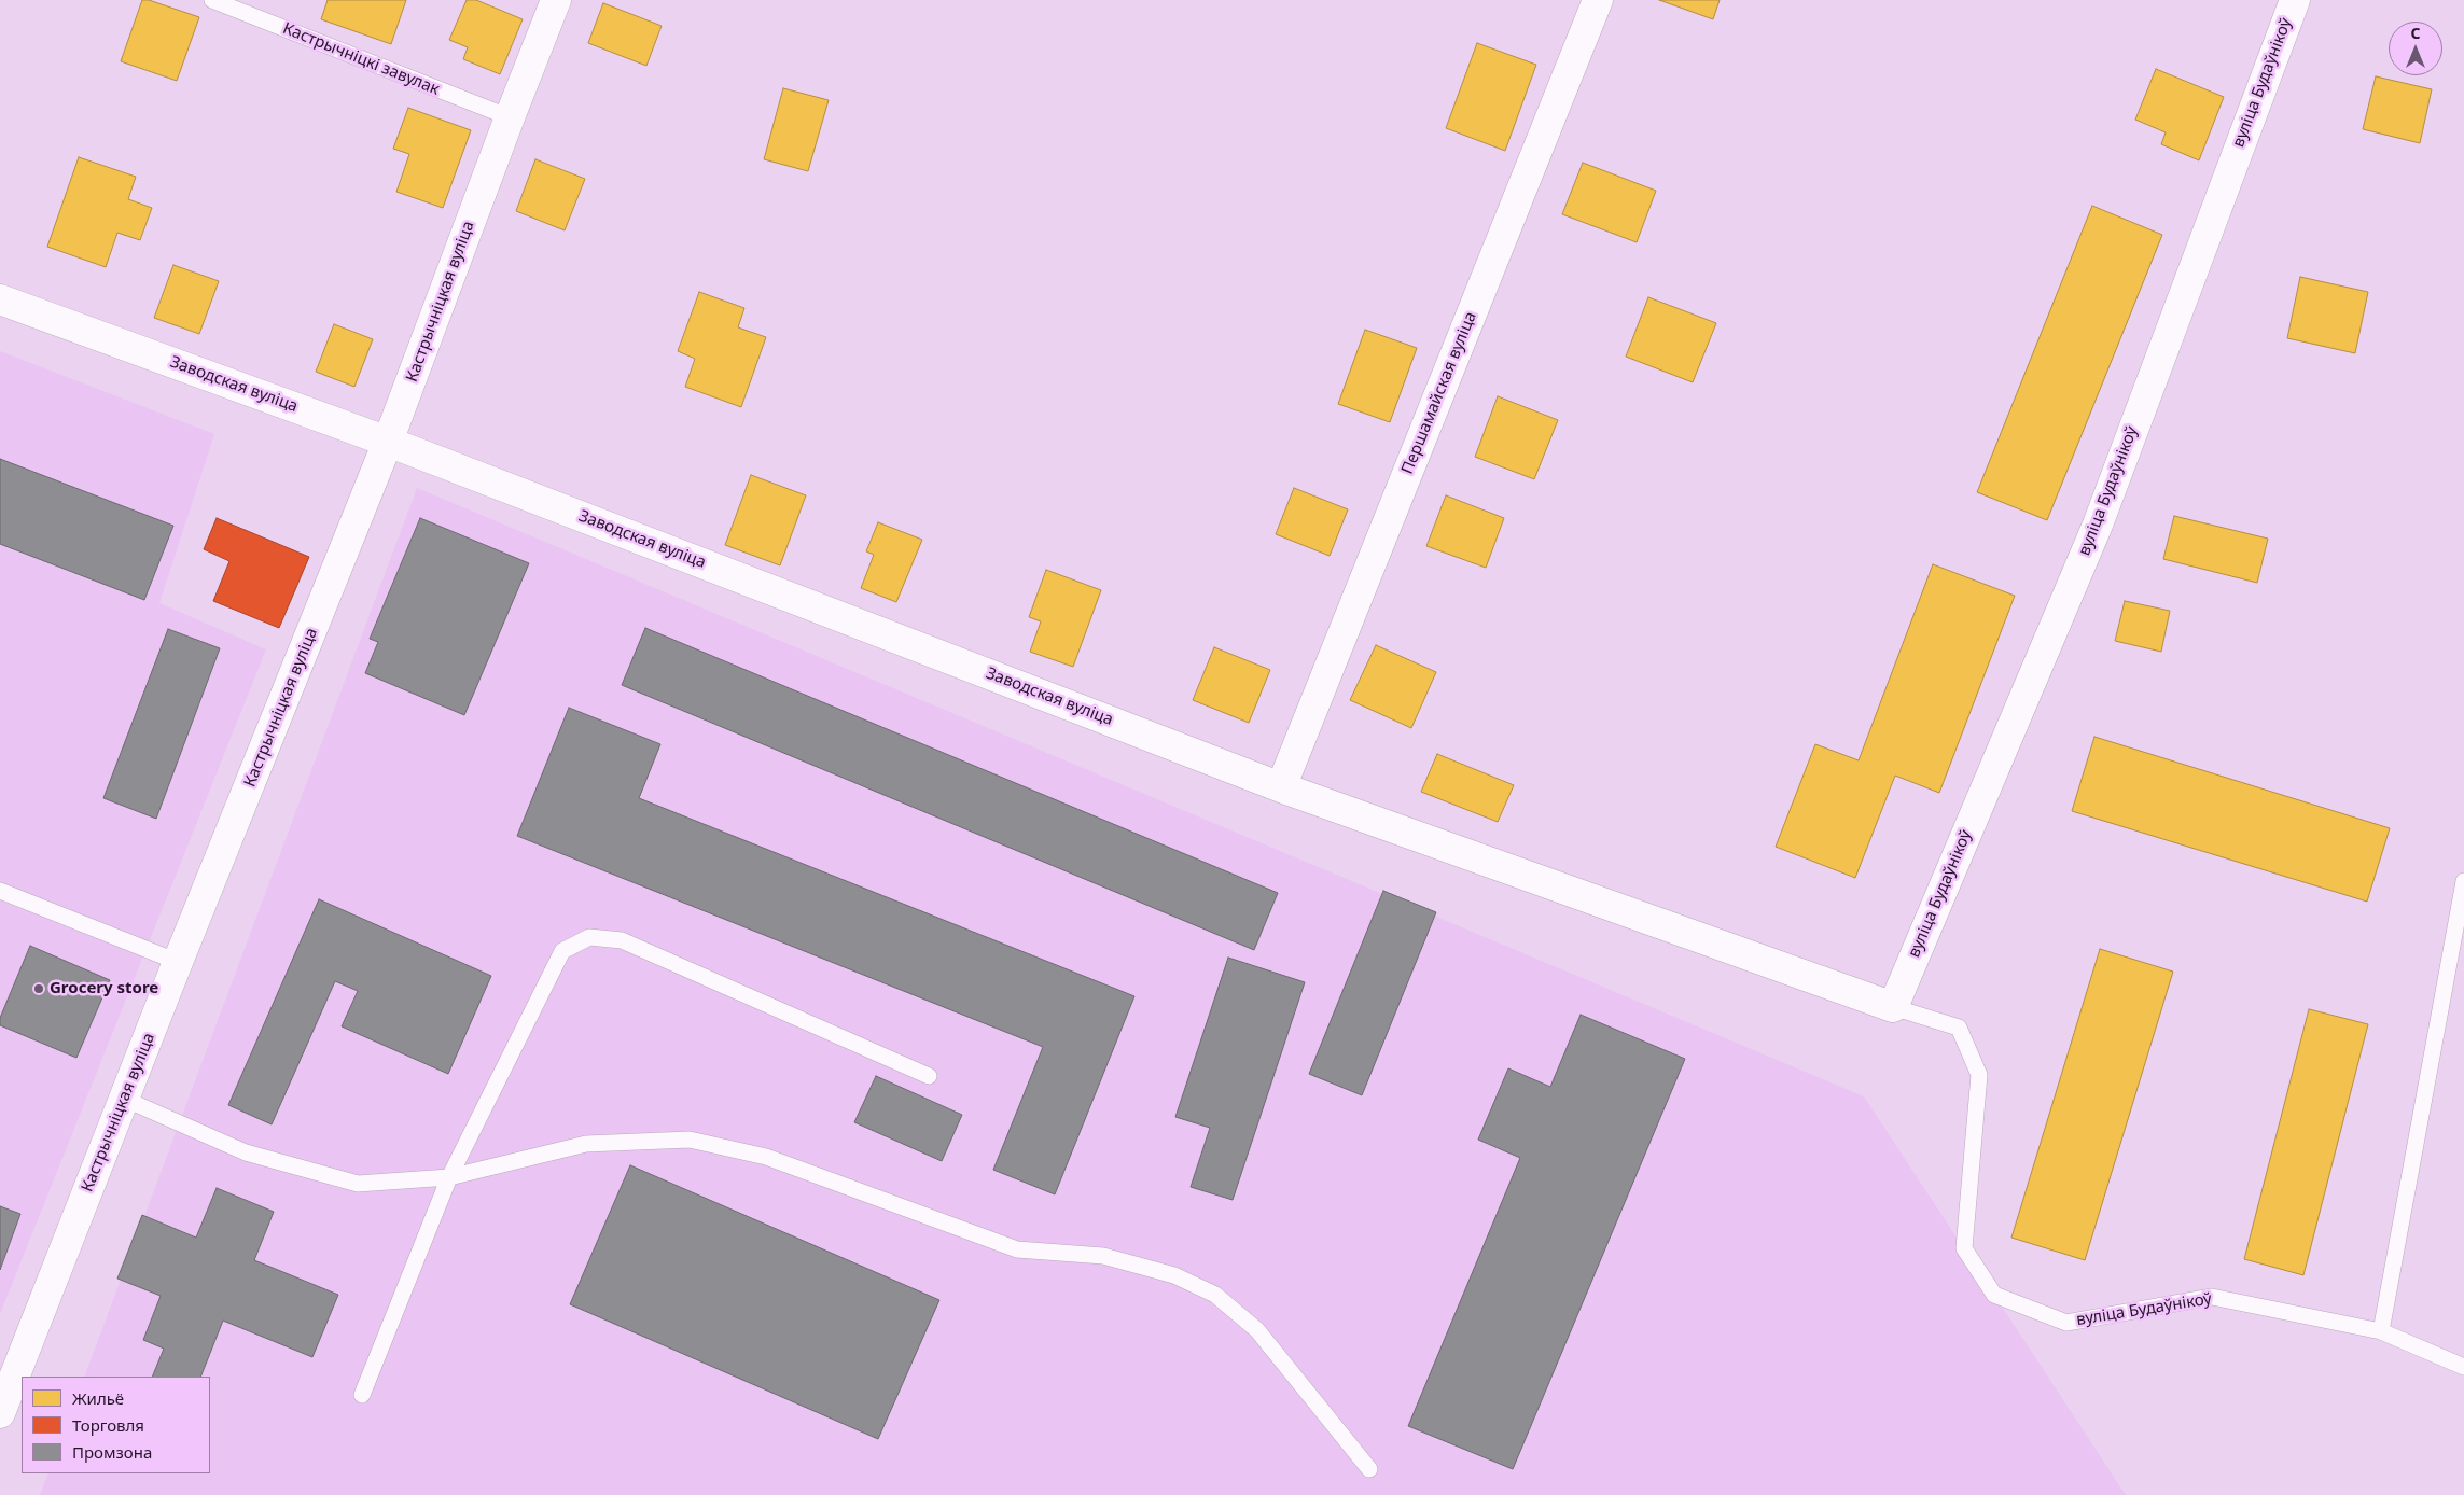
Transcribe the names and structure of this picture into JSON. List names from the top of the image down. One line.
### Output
{"streets":{"street":["вуліца Будаўнікоў","Кастрычніцкая вуліца","Заводская вуліца","Першамайская вуліца"],"lane":["Кастрычніцкі завулак"]},"crossings":[["Кастрычніцкі завулак","Кастрычніцкая вуліца"],["вуліца Будаўнікоў","Заводская вуліца"],["Кастрычніцкая вуліца","Заводская вуліца"],["Заводская вуліца","Першамайская вуліца"]],"places":["Grocery store"],"legend":["Жильё","Торговля","Промзона"],"north":"top"}
